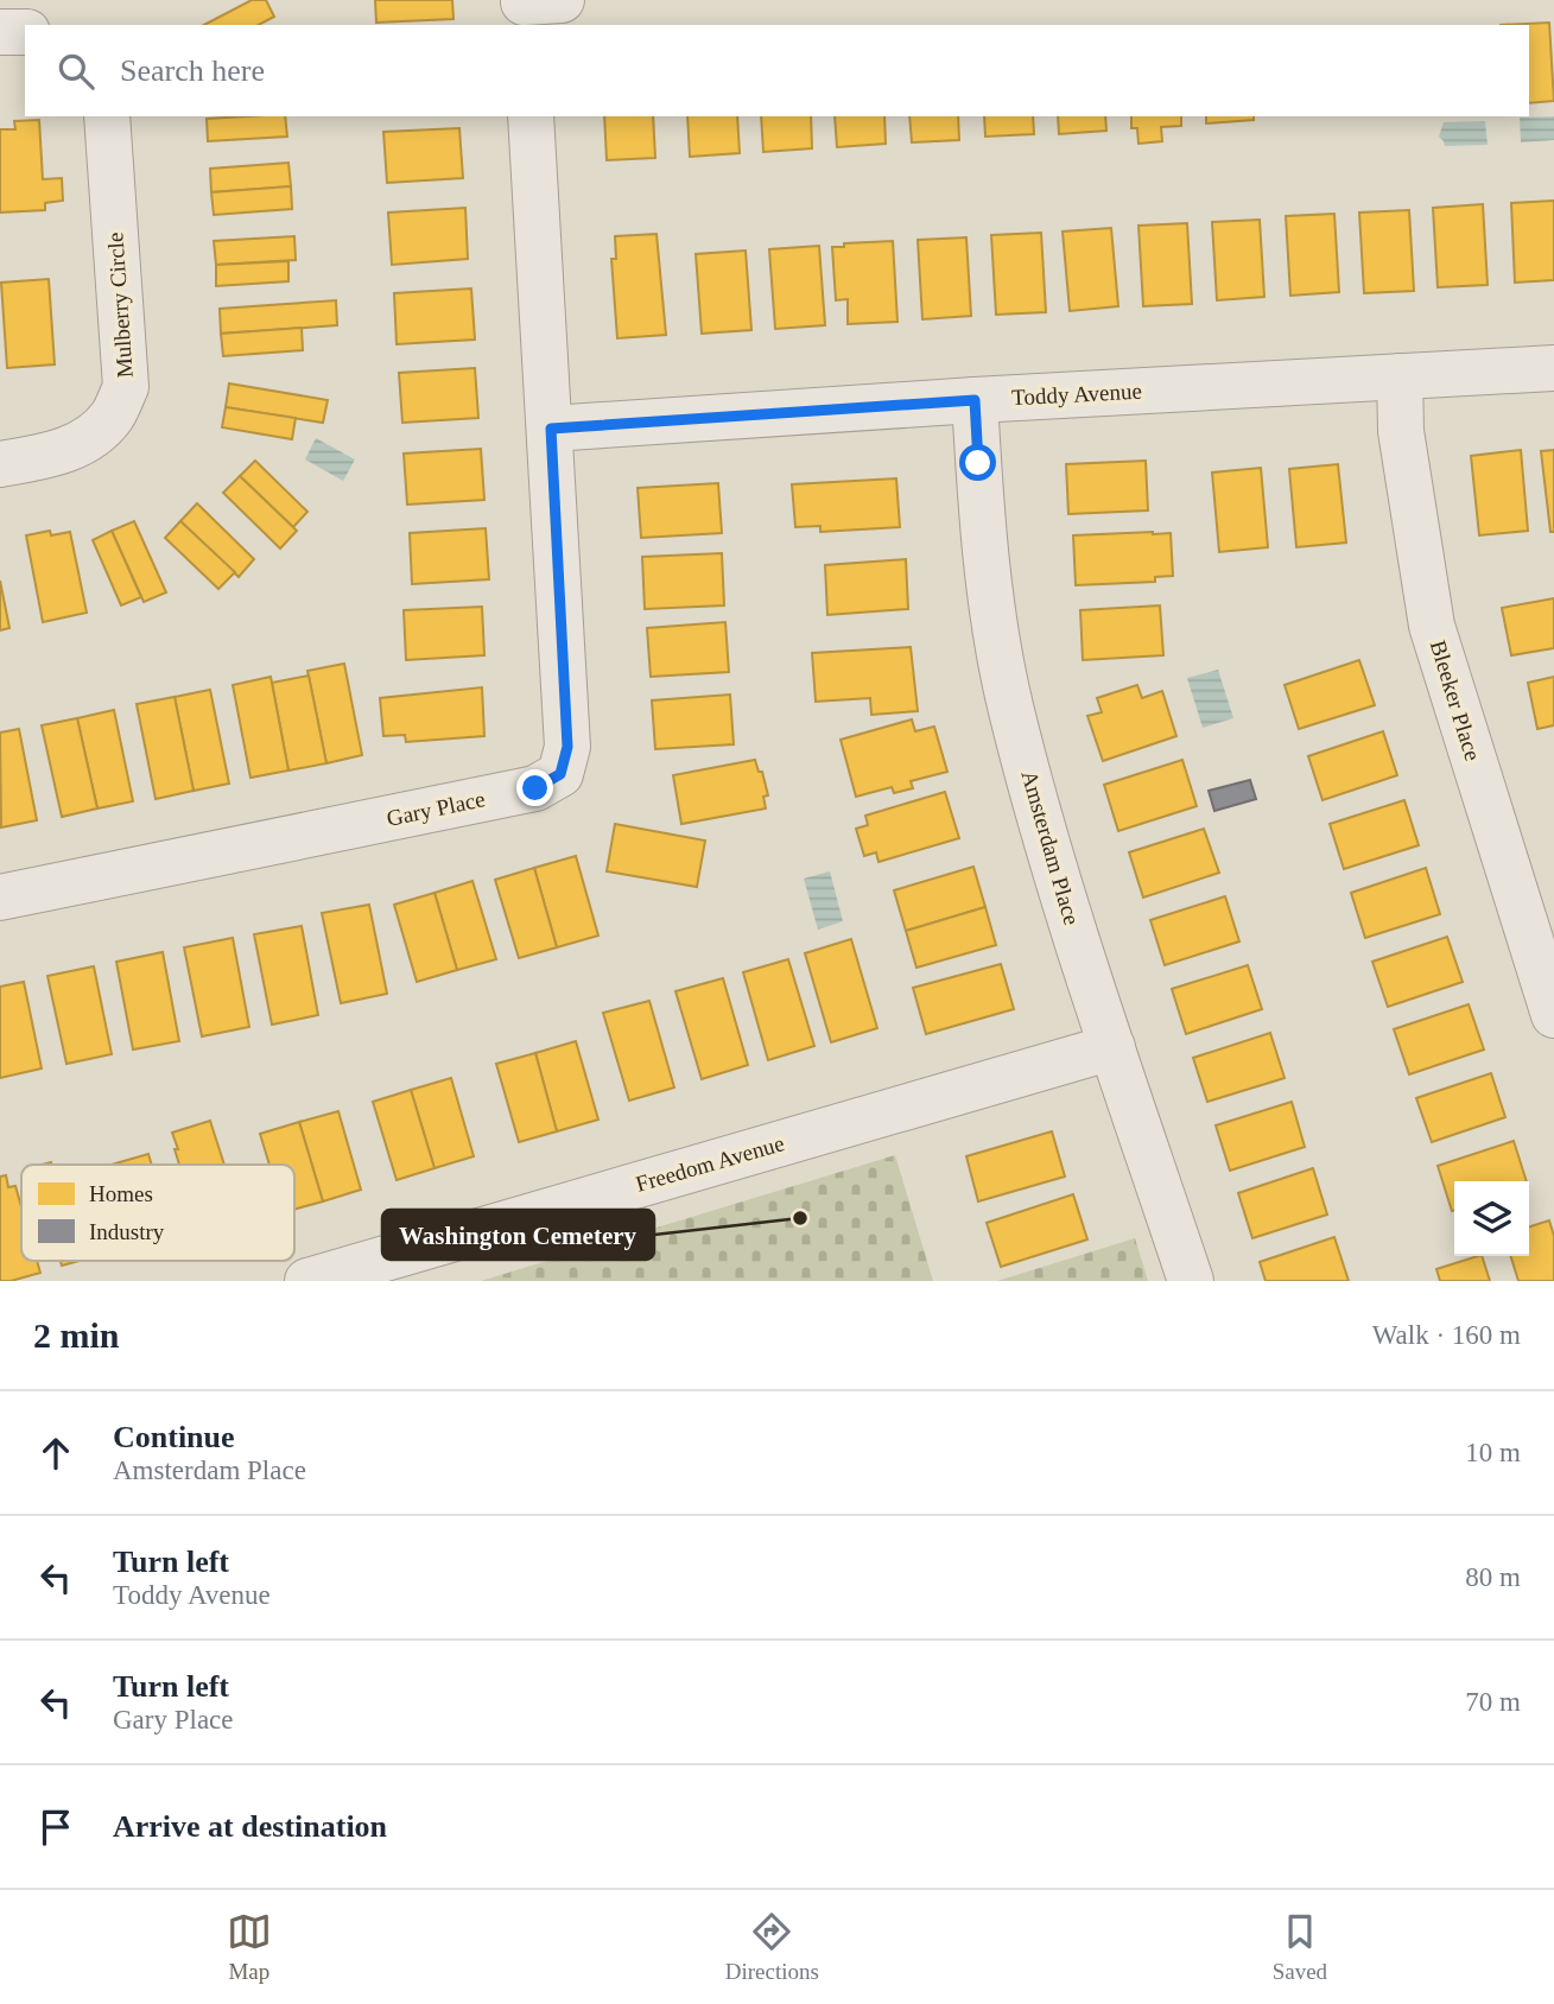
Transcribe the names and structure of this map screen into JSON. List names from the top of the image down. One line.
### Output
{"streets":{"street":["Mulberry Circle","Toddy Avenue","Bleeker Place","Gary Place","Amsterdam Place","Freedom Avenue"]},"crossings":[["Toddy Avenue","Bleeker Place"],["Toddy Avenue","Gary Place"],["Toddy Avenue","Amsterdam Place"],["Amsterdam Place","Freedom Avenue"]],"places":["Washington Cemetery"],"legend":["Homes","Industry"],"page":{"search":"Search here","heading":["2 min","Walk · 160 m"],"list":[["Continue","Amsterdam Place","10 m"],["Turn left","Toddy Avenue","80 m"],["Turn left","Gary Place","70 m"],"Arrive at destination"],"nav":["Map","Directions","Saved"]}}
